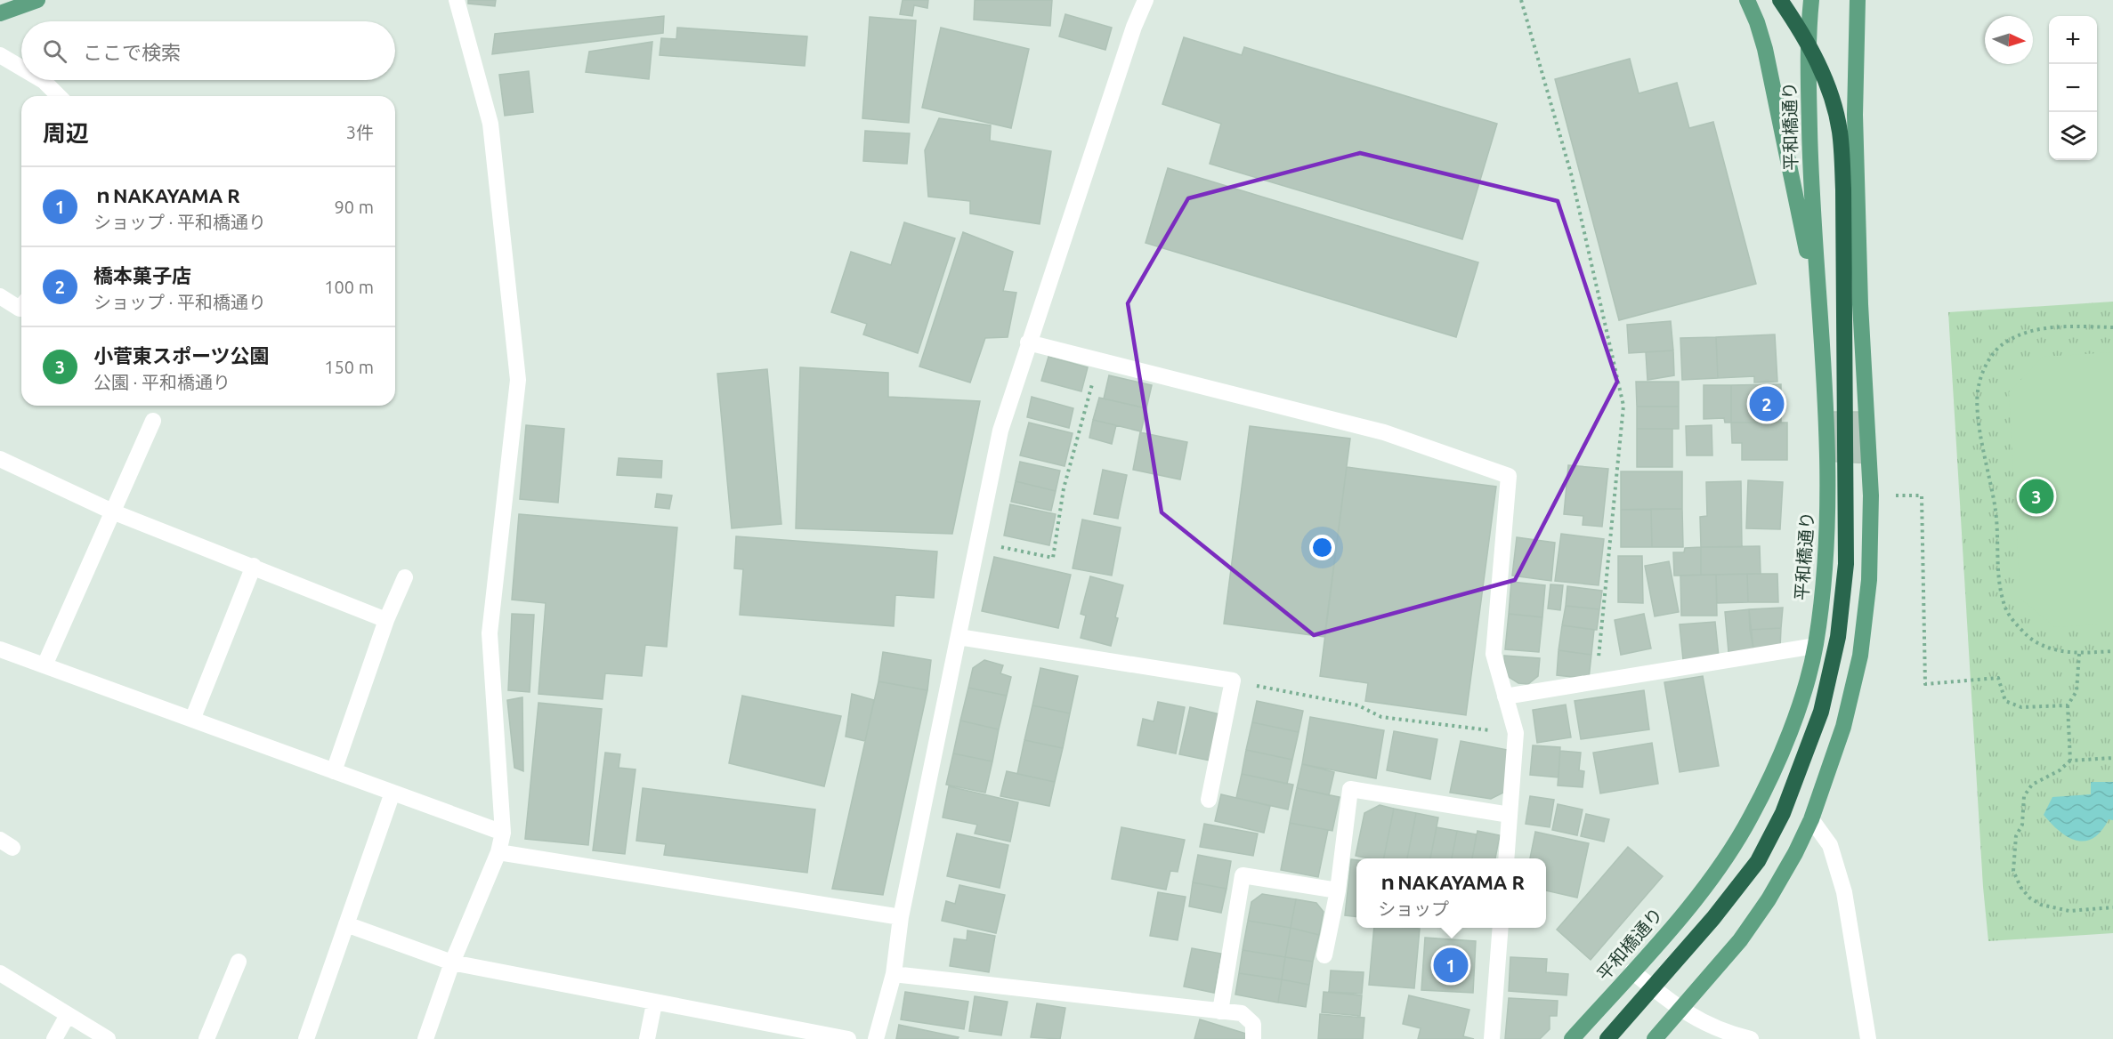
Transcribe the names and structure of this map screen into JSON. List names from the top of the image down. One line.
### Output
{"streets":{"main road":["平和橋通り"]},"north":"right","page":{"map_buttons":["+","−"],"search":"ここで検索","heading":["周辺","3件"],"list":[{"mark":"1","name":"ｎNAKAYAMA R","note":"ショップ · 平和橋通り","value":"90 m"},{"mark":"2","name":"橋本菓子店","note":"ショップ · 平和橋通り","value":"100 m"},{"mark":"3","name":"小菅東スポーツ公園","note":"公園 · 平和橋通り","value":"150 m"}],"pins":["2","3","1"],"popup":["ｎNAKAYAMA R","ショップ"]}}
